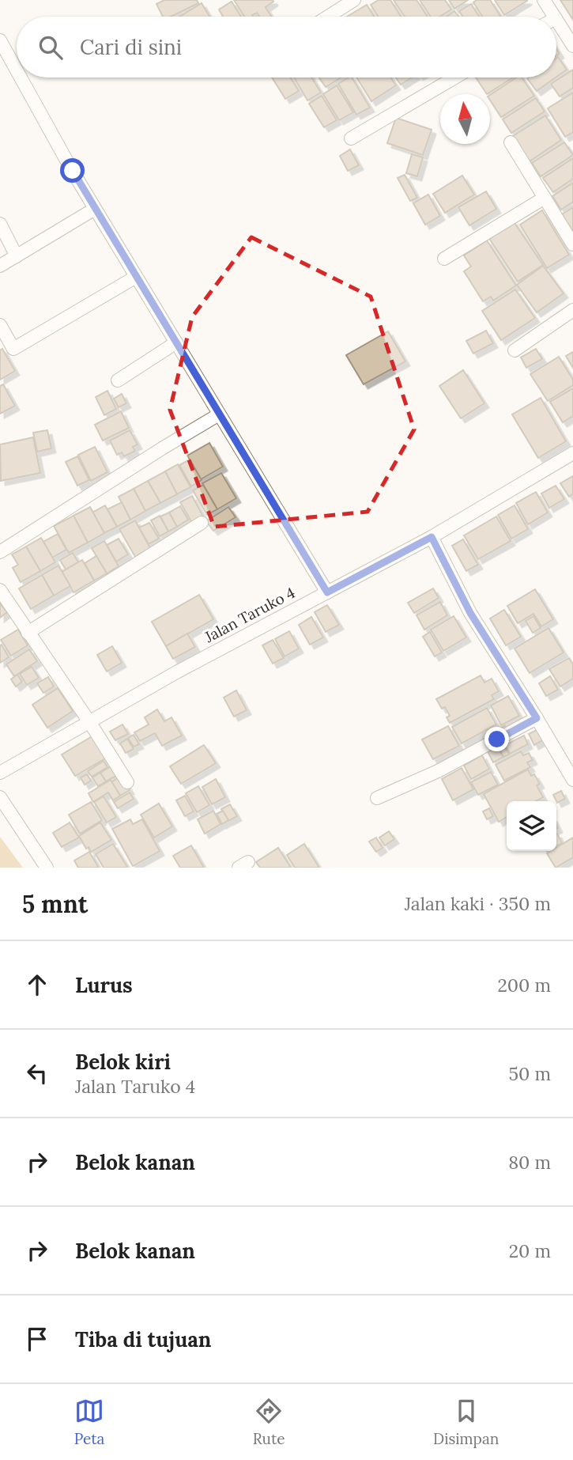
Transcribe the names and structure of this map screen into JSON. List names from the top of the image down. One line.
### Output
{"streets":{"street":["Jalan Taruko 4"]},"north":"top","page":{"search":"Cari di sini","heading":["5 mnt","Jalan kaki · 350 m"],"list":[["Lurus","200 m"],["Belok kiri","Jalan Taruko 4","50 m"],["Belok kanan","80 m"],["Belok kanan","20 m"],"Tiba di tujuan"],"nav":["Peta","Rute","Disimpan"]}}
